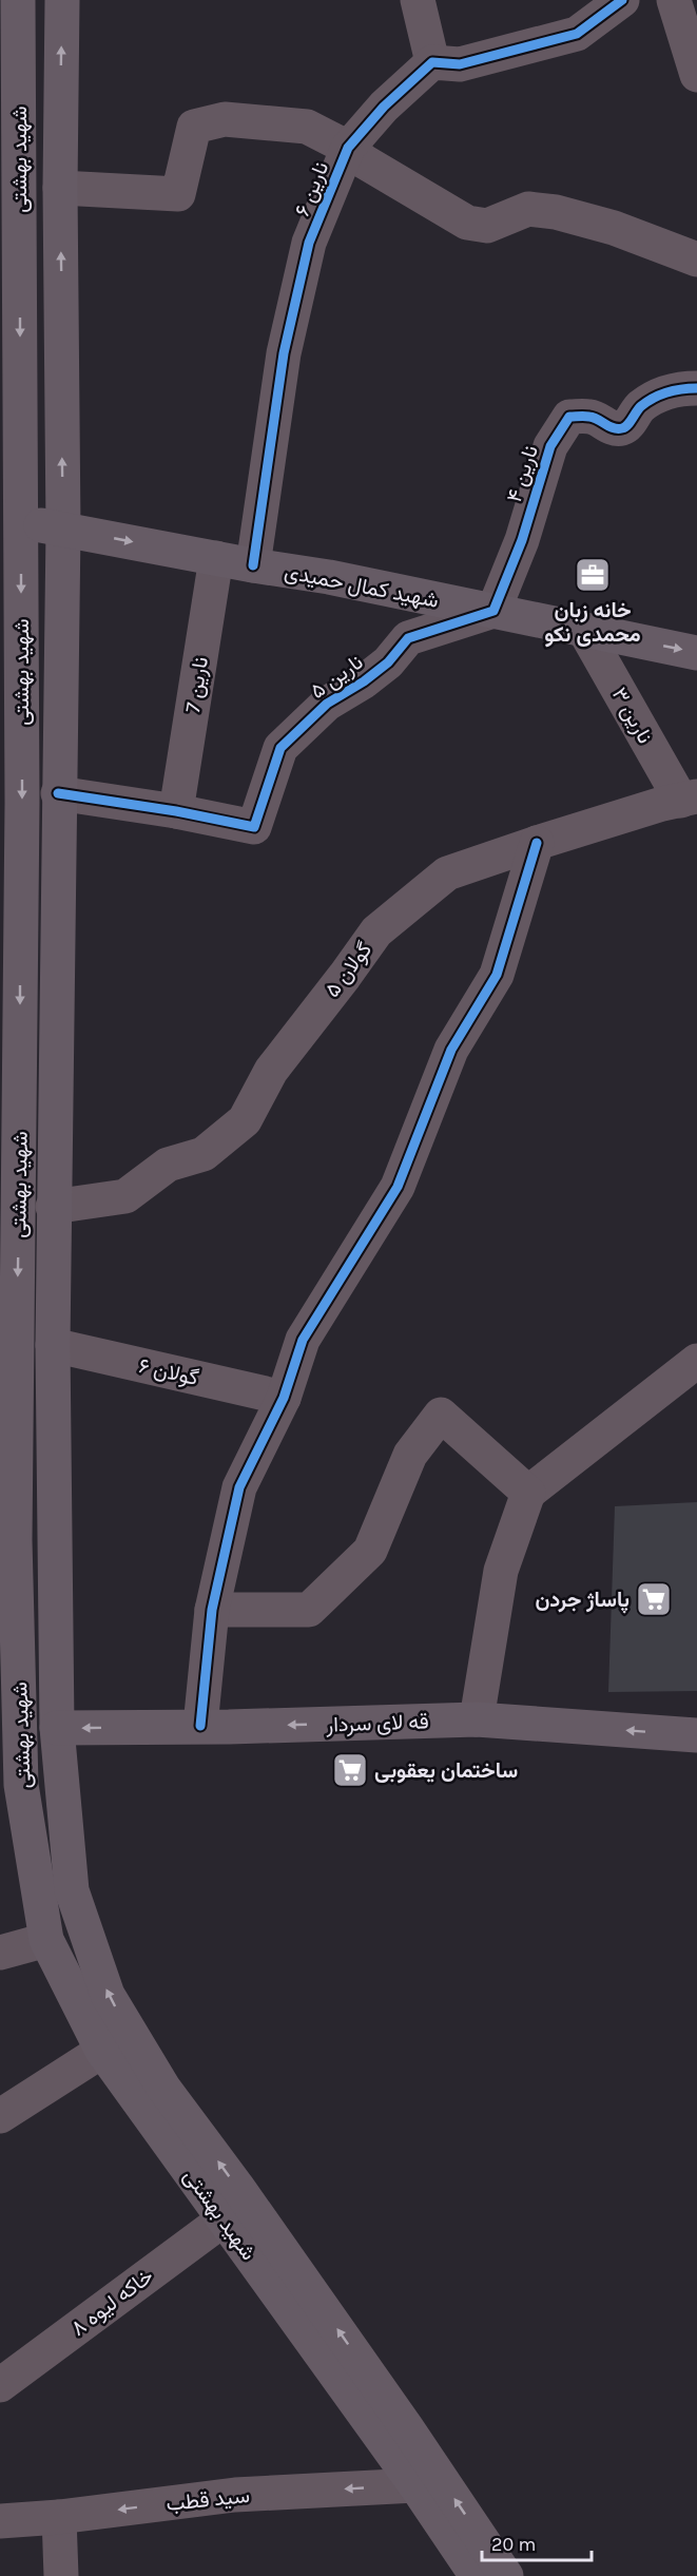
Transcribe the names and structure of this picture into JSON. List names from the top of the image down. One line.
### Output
{"streets":{"main road":["شهید بهشتی","شهید کمال حمیدی","قه لای سردار"],"street":["نارین ۶","نارین ۴","نارین ۵","نارین 7","نارین ۳","گولان ۵","گولان ۶","خاکه لیوه ۸","سید قطب"]},"crossings":[["شهید بهشتی","شهید کمال حمیدی"],["شهید بهشتی","گولان ۵"],["شهید بهشتی","گولان ۶"],["شهید بهشتی","قه لای سردار"],["شهید بهشتی","خاکه لیوه ۸"],["شهید بهشتی","سید قطب"],["نارین ۶","شهید کمال حمیدی"],["نارین ۴","شهید کمال حمیدی"],["نارین ۴","نارین ۵"],["شهید کمال حمیدی","نارین ۵"],["شهید کمال حمیدی","نارین 7"],["شهید کمال حمیدی","نارین ۳"],["نارین ۵","نارین 7"],["نارین ۳","گولان ۵"]],"one_way":["شهید کمال حمیدی","قه لای سردار","سید قطب"],"places":{"office":["خانه زبان محمدی نکو"],"supermarket":["پاساژ جردن","ساختمان یعقوبی"]},"scale_bar":"20 m"}
